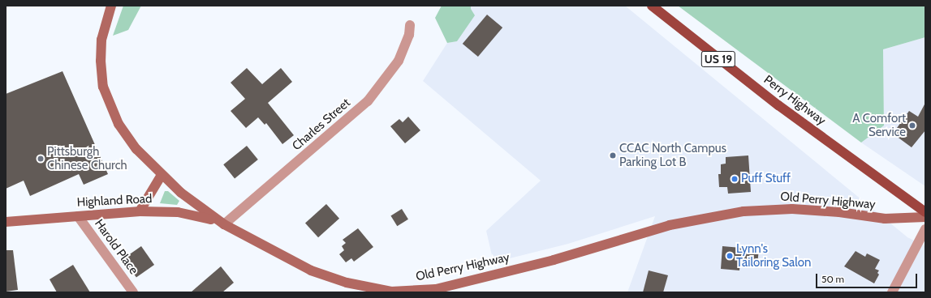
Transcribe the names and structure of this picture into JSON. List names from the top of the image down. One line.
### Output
{"streets":{"main road":["US 19","Perry Highway"],"street":["Charles Street","Highland Road","Old Perry Highway","Harold Place"]},"crossings":[["Charles Street","Highland Road"],["Charles Street","Old Perry Highway"],["Highland Road","Old Perry Highway"],["Highland Road","Harold Place"]],"places":["A Comfort Service","CCAC North Campus Parking Lot B","Pittsburgh Chinese Church","Puff Stuff","Lynn's Tailoring Salon"],"scale_bar":"50 m"}
